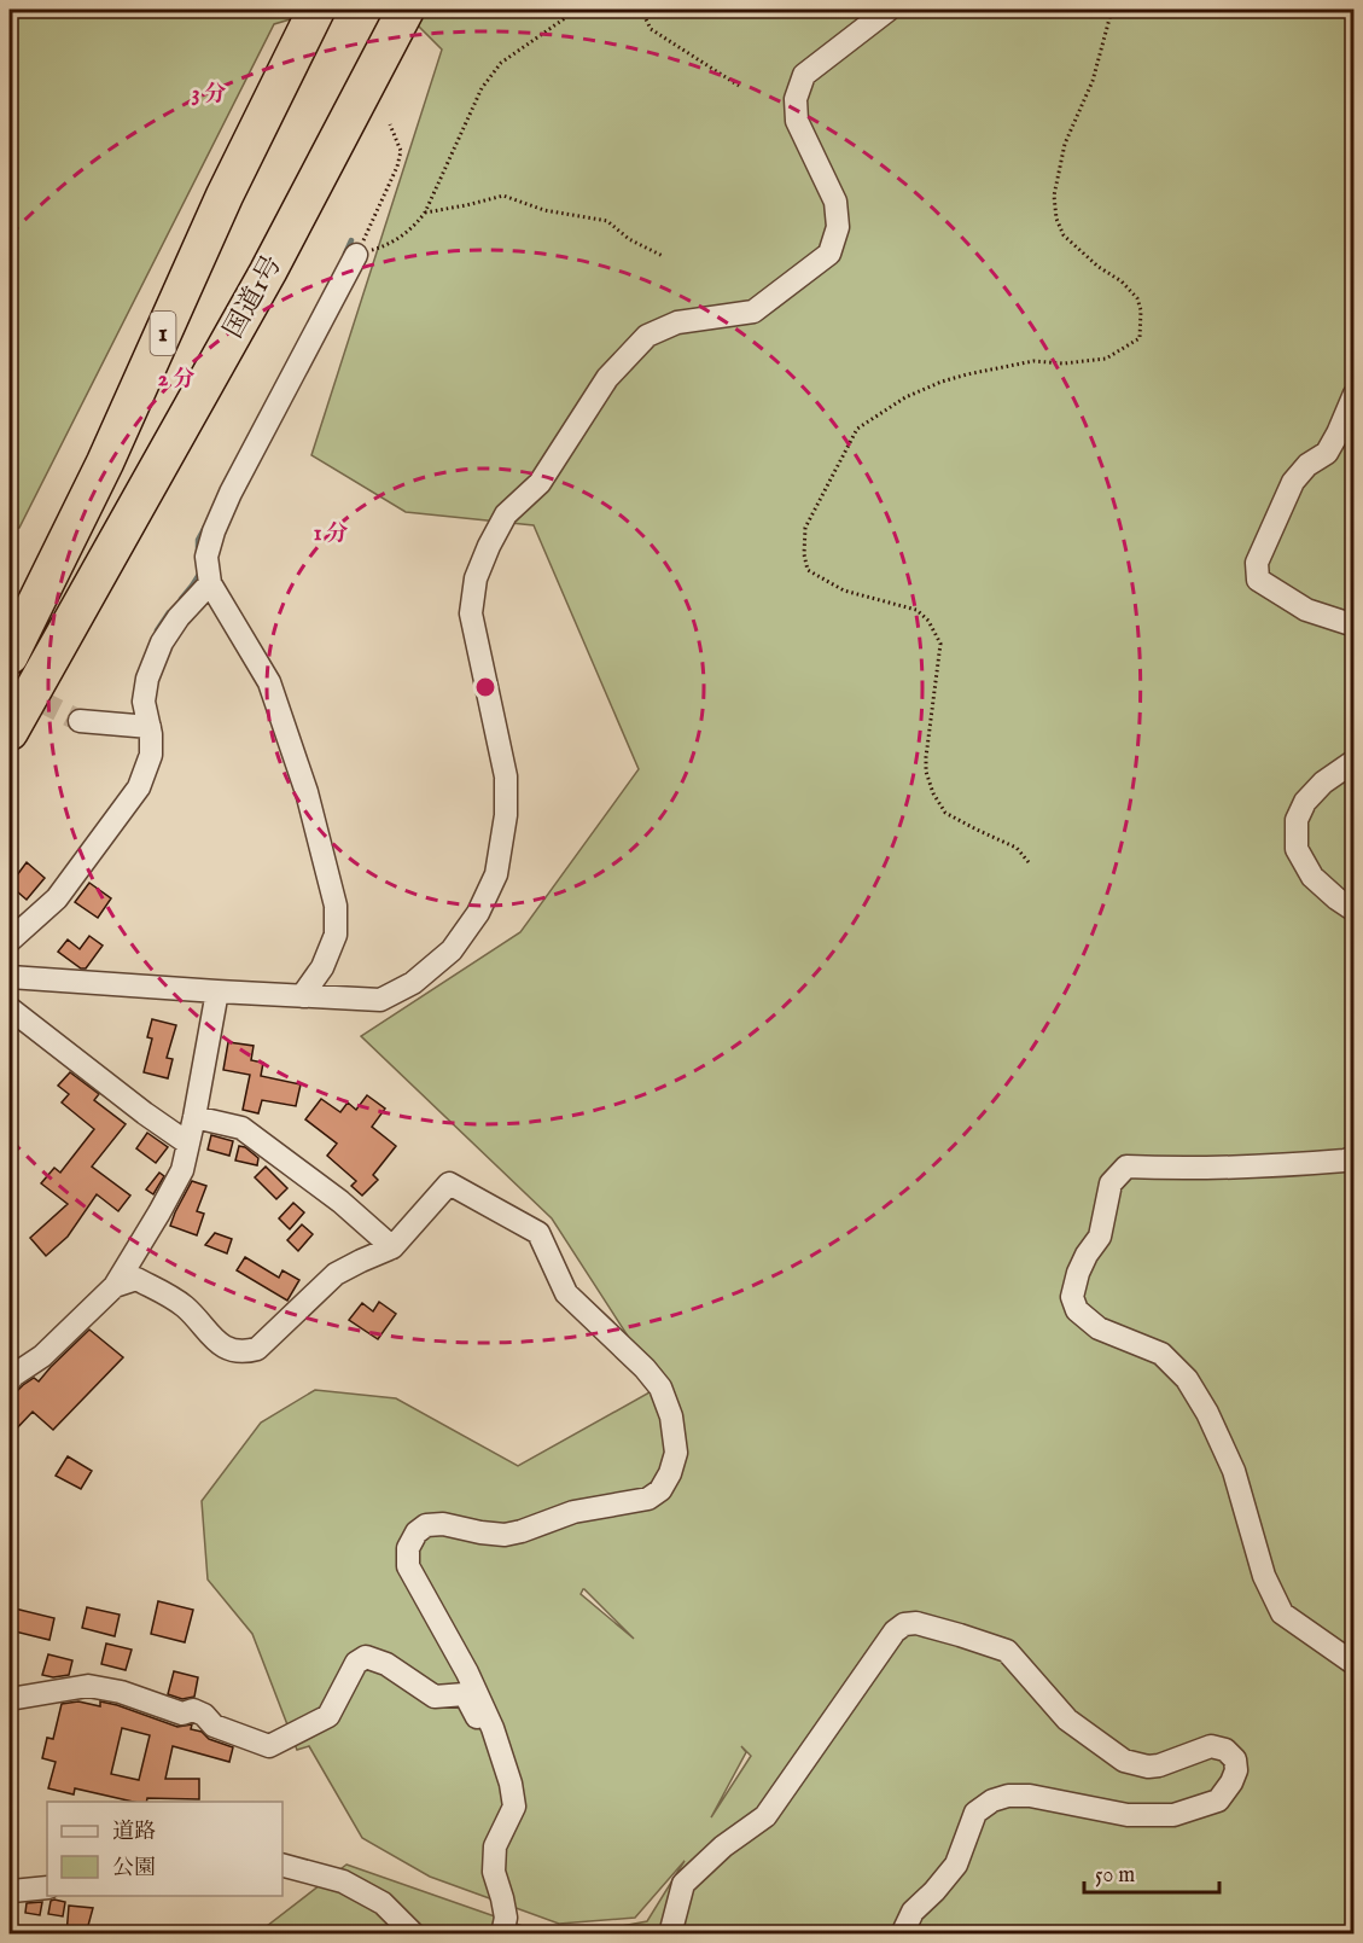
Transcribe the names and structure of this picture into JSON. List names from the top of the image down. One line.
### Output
{"streets":{"highway":["国道1号","1"]},"legend":["道路","公園"],"scale_bar":"50 m","rings":["3 分","2 分","1 分"]}
